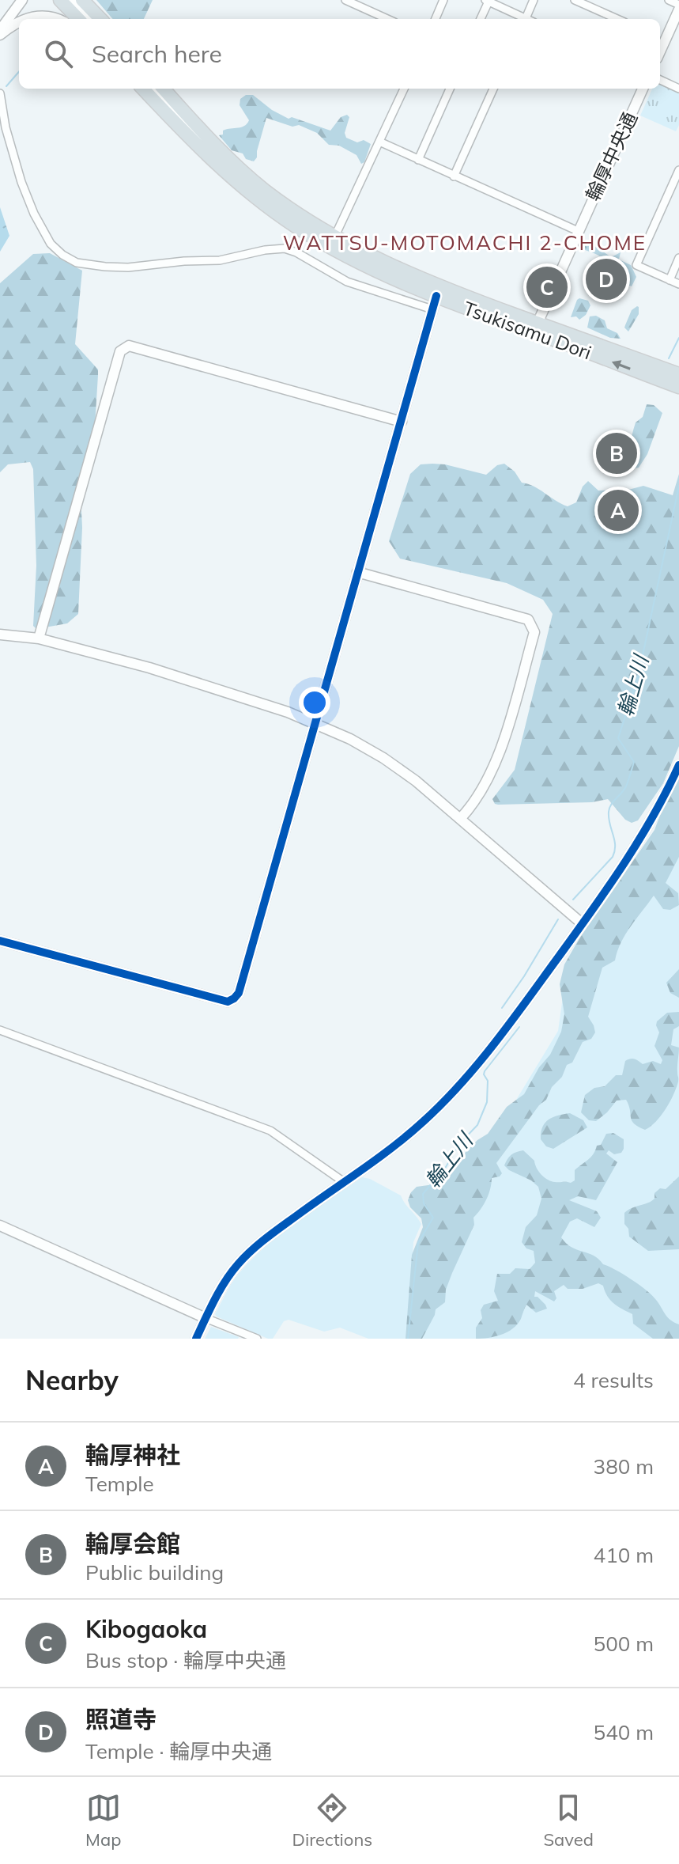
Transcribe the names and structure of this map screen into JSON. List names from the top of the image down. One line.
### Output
{"streets":{"highway":["Tsukisamu Dori"],"street":["輪厚中央通"]},"crossings":[["輪厚中央通","Tsukisamu Dori"]],"districts":["WATTSU-MOTOMACHI 2-CHOME"],"water":["輪上川"],"page":{"search":"Search here","pins":["D","C","B","A"],"heading":["Nearby","4 results"],"list":[{"mark":"A","name":"輪厚神社","note":"Temple","value":"380 m"},{"mark":"B","name":"輪厚会館","note":"Public building","value":"410 m"},{"mark":"C","name":"Kibogaoka","note":"Bus stop · 輪厚中央通","value":"500 m"},{"mark":"D","name":"照道寺","note":"Temple · 輪厚中央通","value":"540 m"}],"nav":["Map","Directions","Saved"]}}
